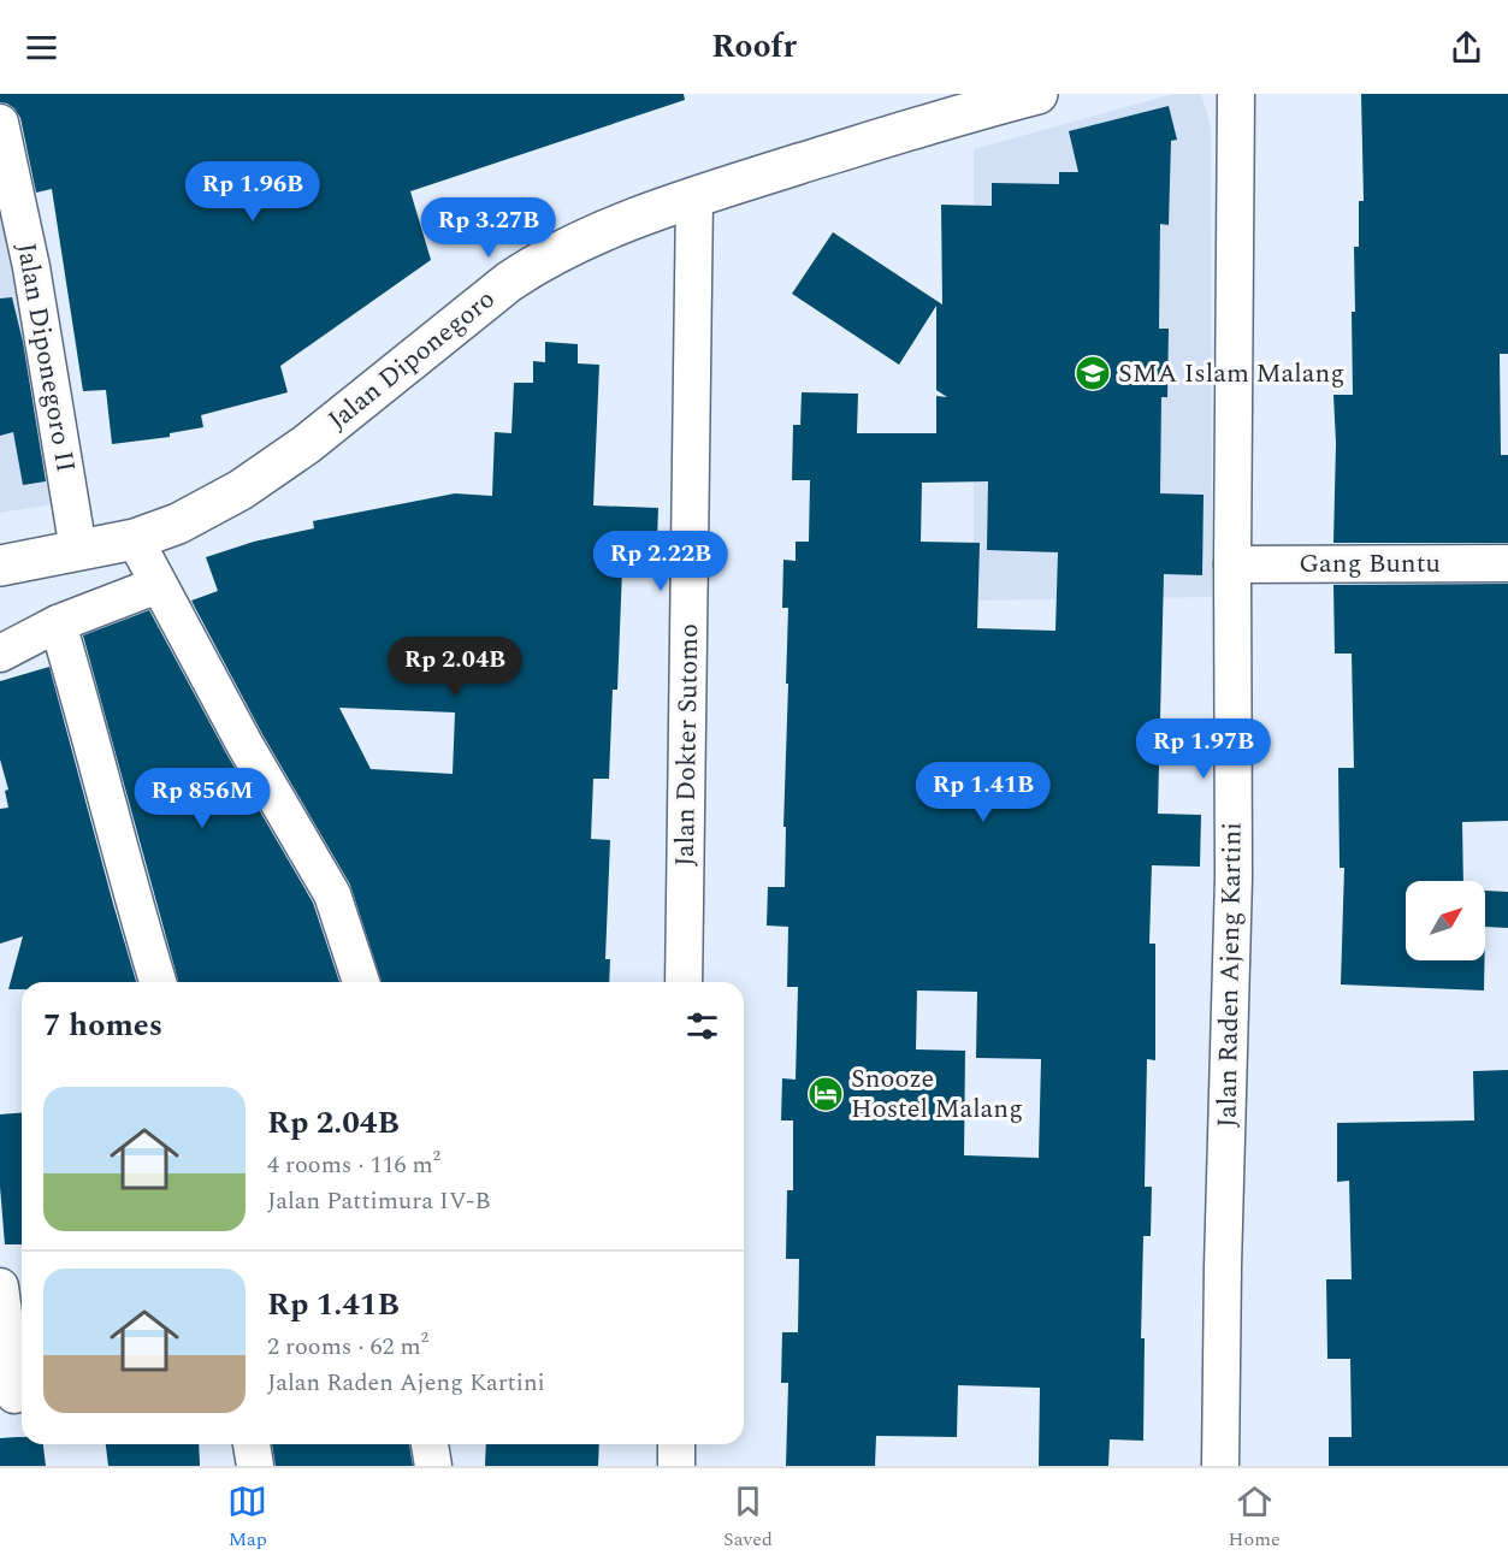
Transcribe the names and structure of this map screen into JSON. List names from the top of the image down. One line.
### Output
{"streets":{"street":["Jalan Diponegoro II","Jalan Diponegoro","Gang Buntu","Jalan Dokter Sutomo","Jalan Raden Ajeng Kartini"]},"crossings":[["Jalan Diponegoro II","Jalan Diponegoro"],["Jalan Diponegoro","Jalan Dokter Sutomo"],["Gang Buntu","Jalan Raden Ajeng Kartini"]],"places":{"school or university":["SMA Islam Malang"],"hotel":["Snooze Hostel Malang"]},"north":"top right","page":{"header":"Roofr","price":["Rp 1.96B","Rp 3.27B","Rp 2.22B","Rp 2.04B","Rp 1.97B","Rp 1.41B","Rp 856M"],"heading":"7 homes","list":[{"name":"Rp 2.04B","note":"4 rooms · 116 m² · Jalan Pattimura IV-B"},{"name":"Rp 1.41B","note":"2 rooms · 62 m² · Jalan Raden Ajeng Kartini"}],"tabs":["Map","Saved","Home"]}}
